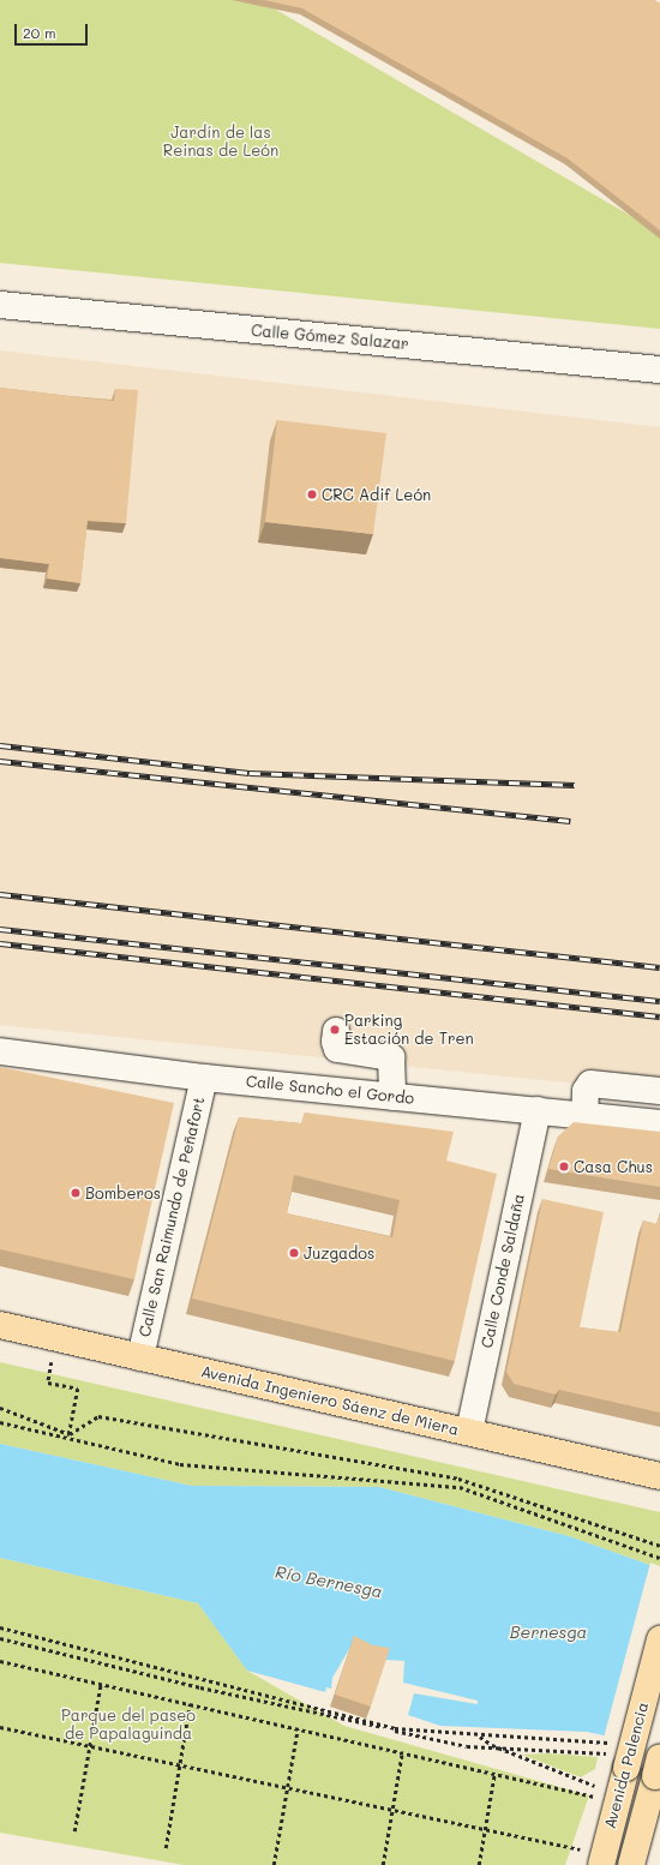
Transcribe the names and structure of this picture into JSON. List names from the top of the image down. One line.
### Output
{"streets":{"main road":["Avenida Ingeniero Sáenz de Miera","Avenida Palencia"],"street":["Calle Gómez Salazar","Calle Sancho el Gordo","Calle San Raimundo de Peñafort","Calle Conde Saldaña"]},"crossings":[["Calle Sancho el Gordo","Calle San Raimundo de Peñafort"],["Calle Sancho el Gordo","Calle Conde Saldaña"],["Calle San Raimundo de Peñafort","Avenida Ingeniero Sáenz de Miera"],["Calle Conde Saldaña","Avenida Ingeniero Sáenz de Miera"]],"water":["Río Bernesga","Bernesga"],"parks":["Jardín de las Reinas de León","Parque del paseo de Papalaguinda"],"places":["CRC Adif León","Parking Estación de Tren","Casa Chus","Bomberos","Juzgados"],"scale_bar":"20 m"}
